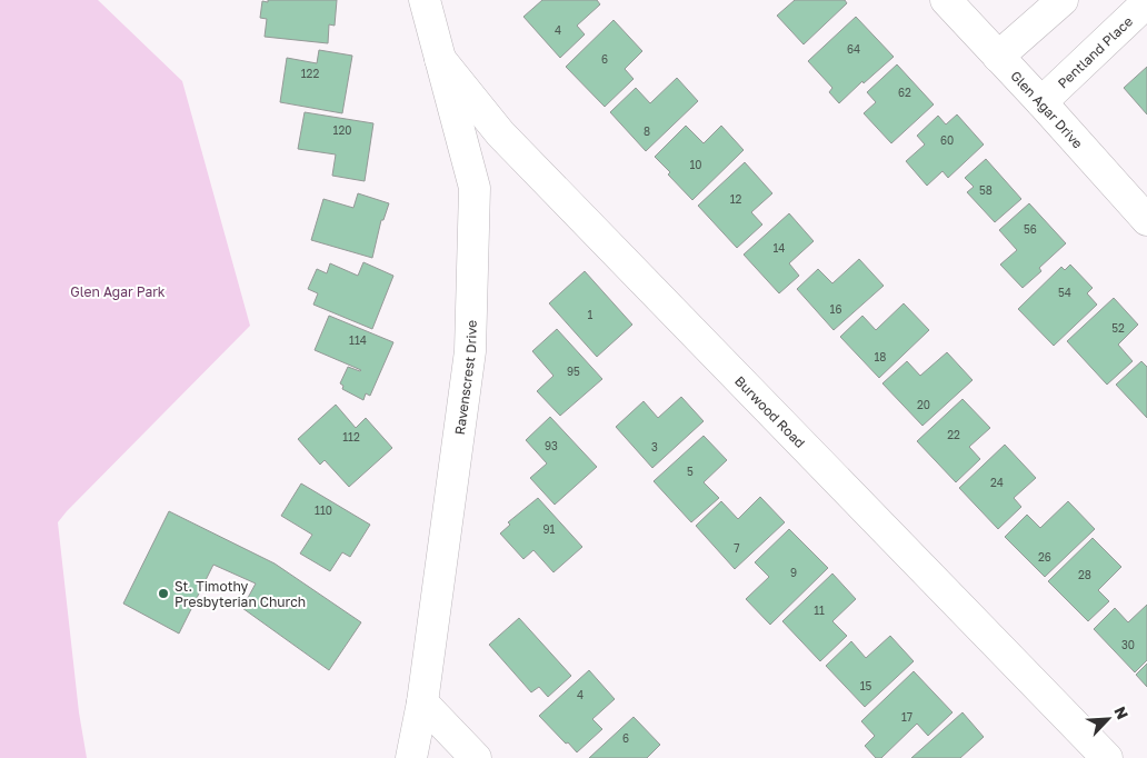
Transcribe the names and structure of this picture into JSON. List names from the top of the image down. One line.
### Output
{"streets":{"street":["Pentland Place","Glen Agar Drive","Ravenscrest Drive","Burwood Road"]},"crossings":[["Pentland Place","Glen Agar Drive"],["Ravenscrest Drive","Burwood Road"]],"parks":["Glen Agar Park"],"places":["St. Timothy Presbyterian Church"],"house_numbers":["4","64","6","122","62","120","8","60","10","58","12","56","14","54","16","1","52","114","18","95","20","22","112","93","3","5","24","110","91","7","26","9","28","11","30","15","4","17","6"],"north":"top right"}
